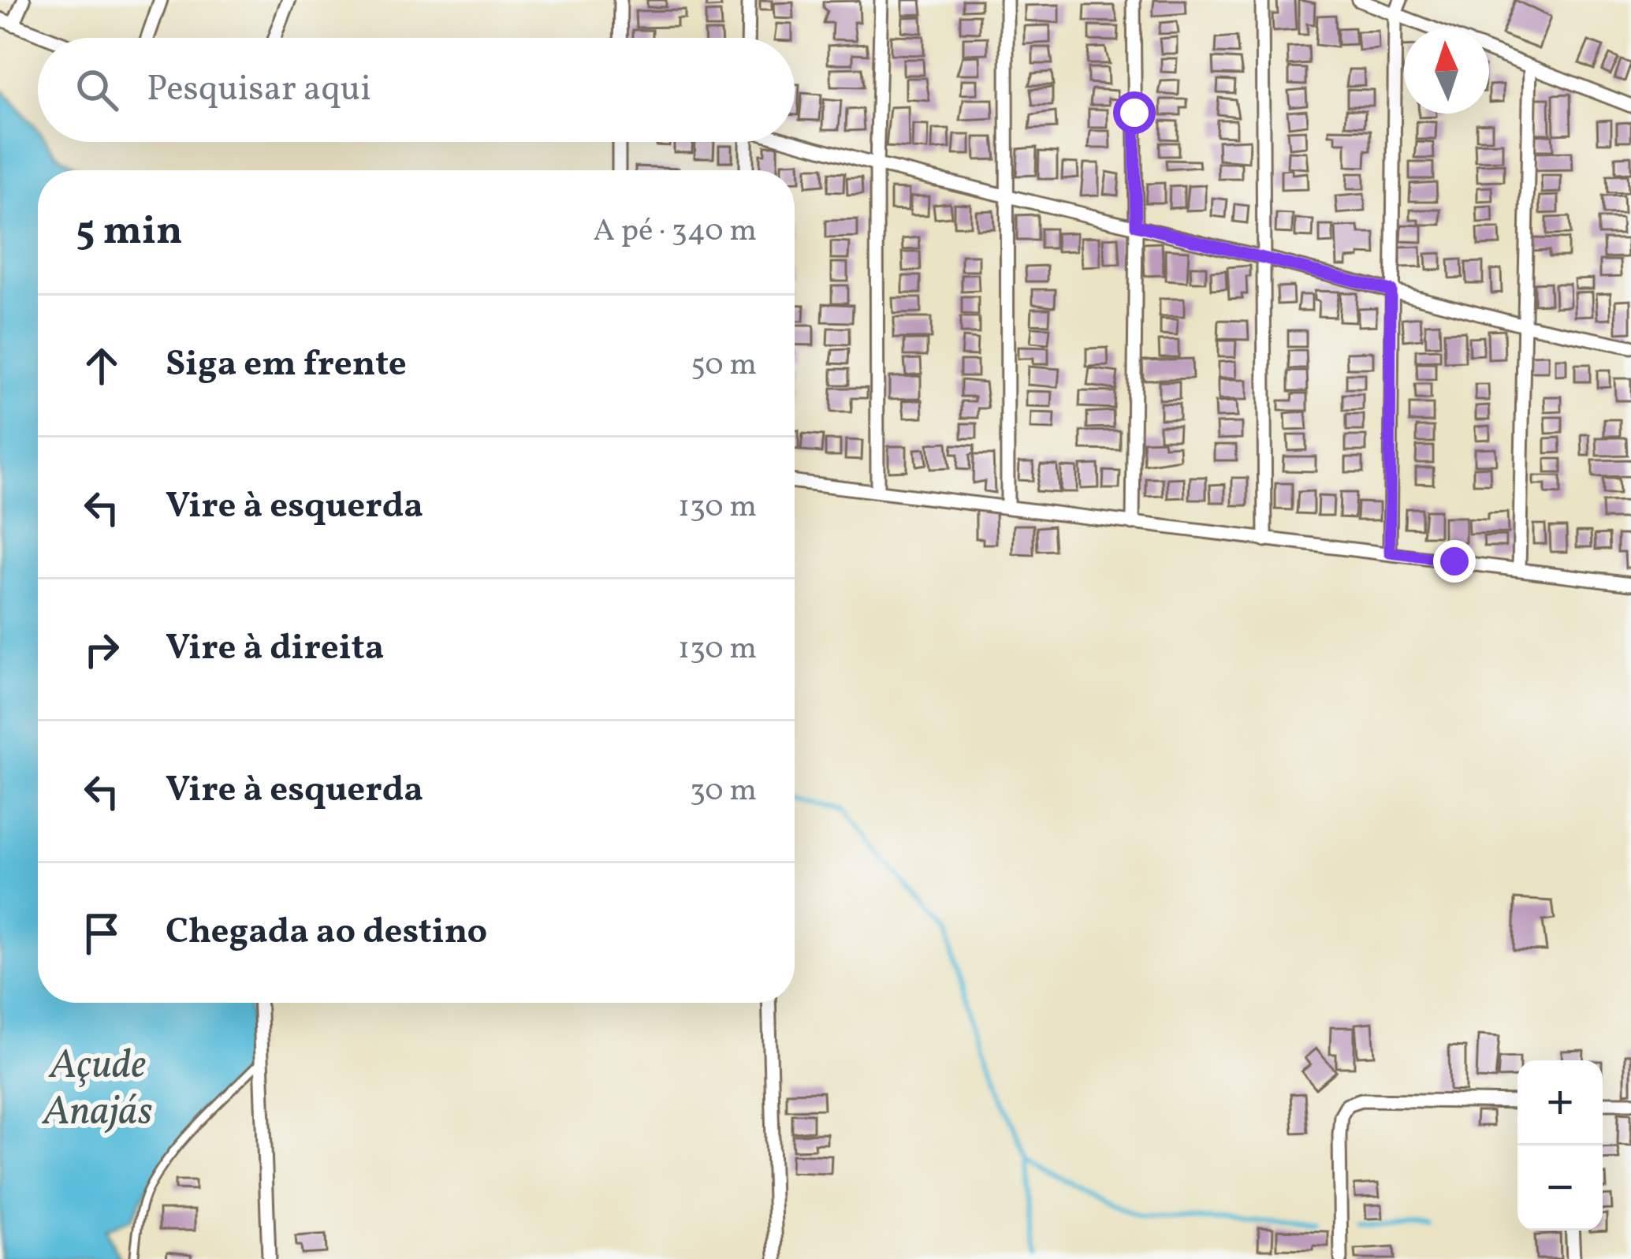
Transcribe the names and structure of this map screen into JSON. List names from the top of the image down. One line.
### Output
{"water":["Açude Anajás"],"north":"top","page":{"search":"Pesquisar aqui","heading":["5 min","A pé · 340 m"],"list":[["Siga em frente","50 m"],["Vire à esquerda","130 m"],["Vire à direita","130 m"],["Vire à esquerda","30 m"],"Chegada ao destino"],"map_buttons":["+","−"]}}
